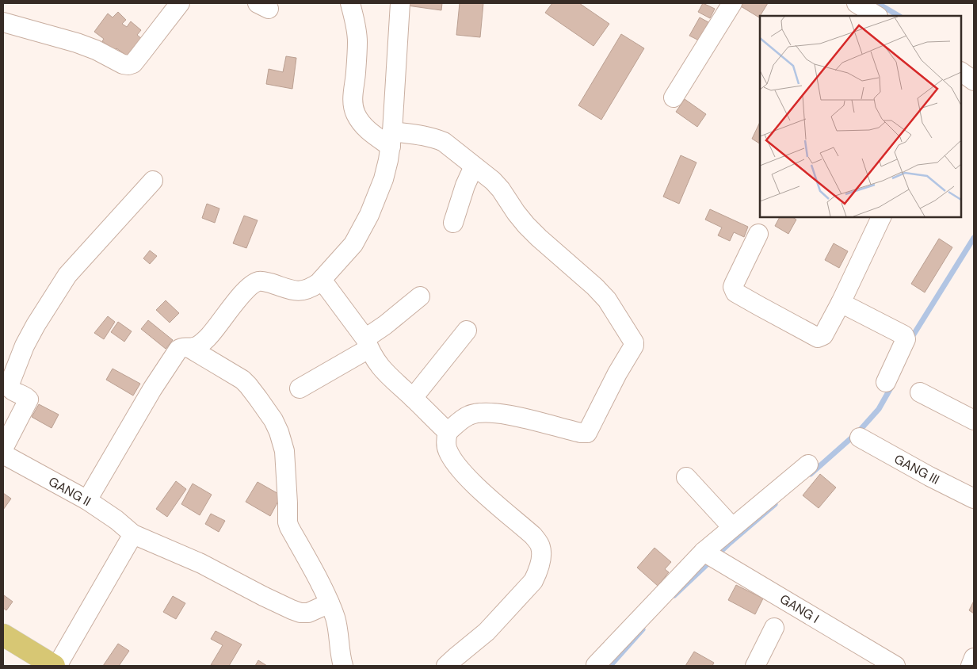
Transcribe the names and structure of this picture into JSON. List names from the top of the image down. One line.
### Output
{"streets":{"street":["GANG III","GANG II","GANG I"]}}
